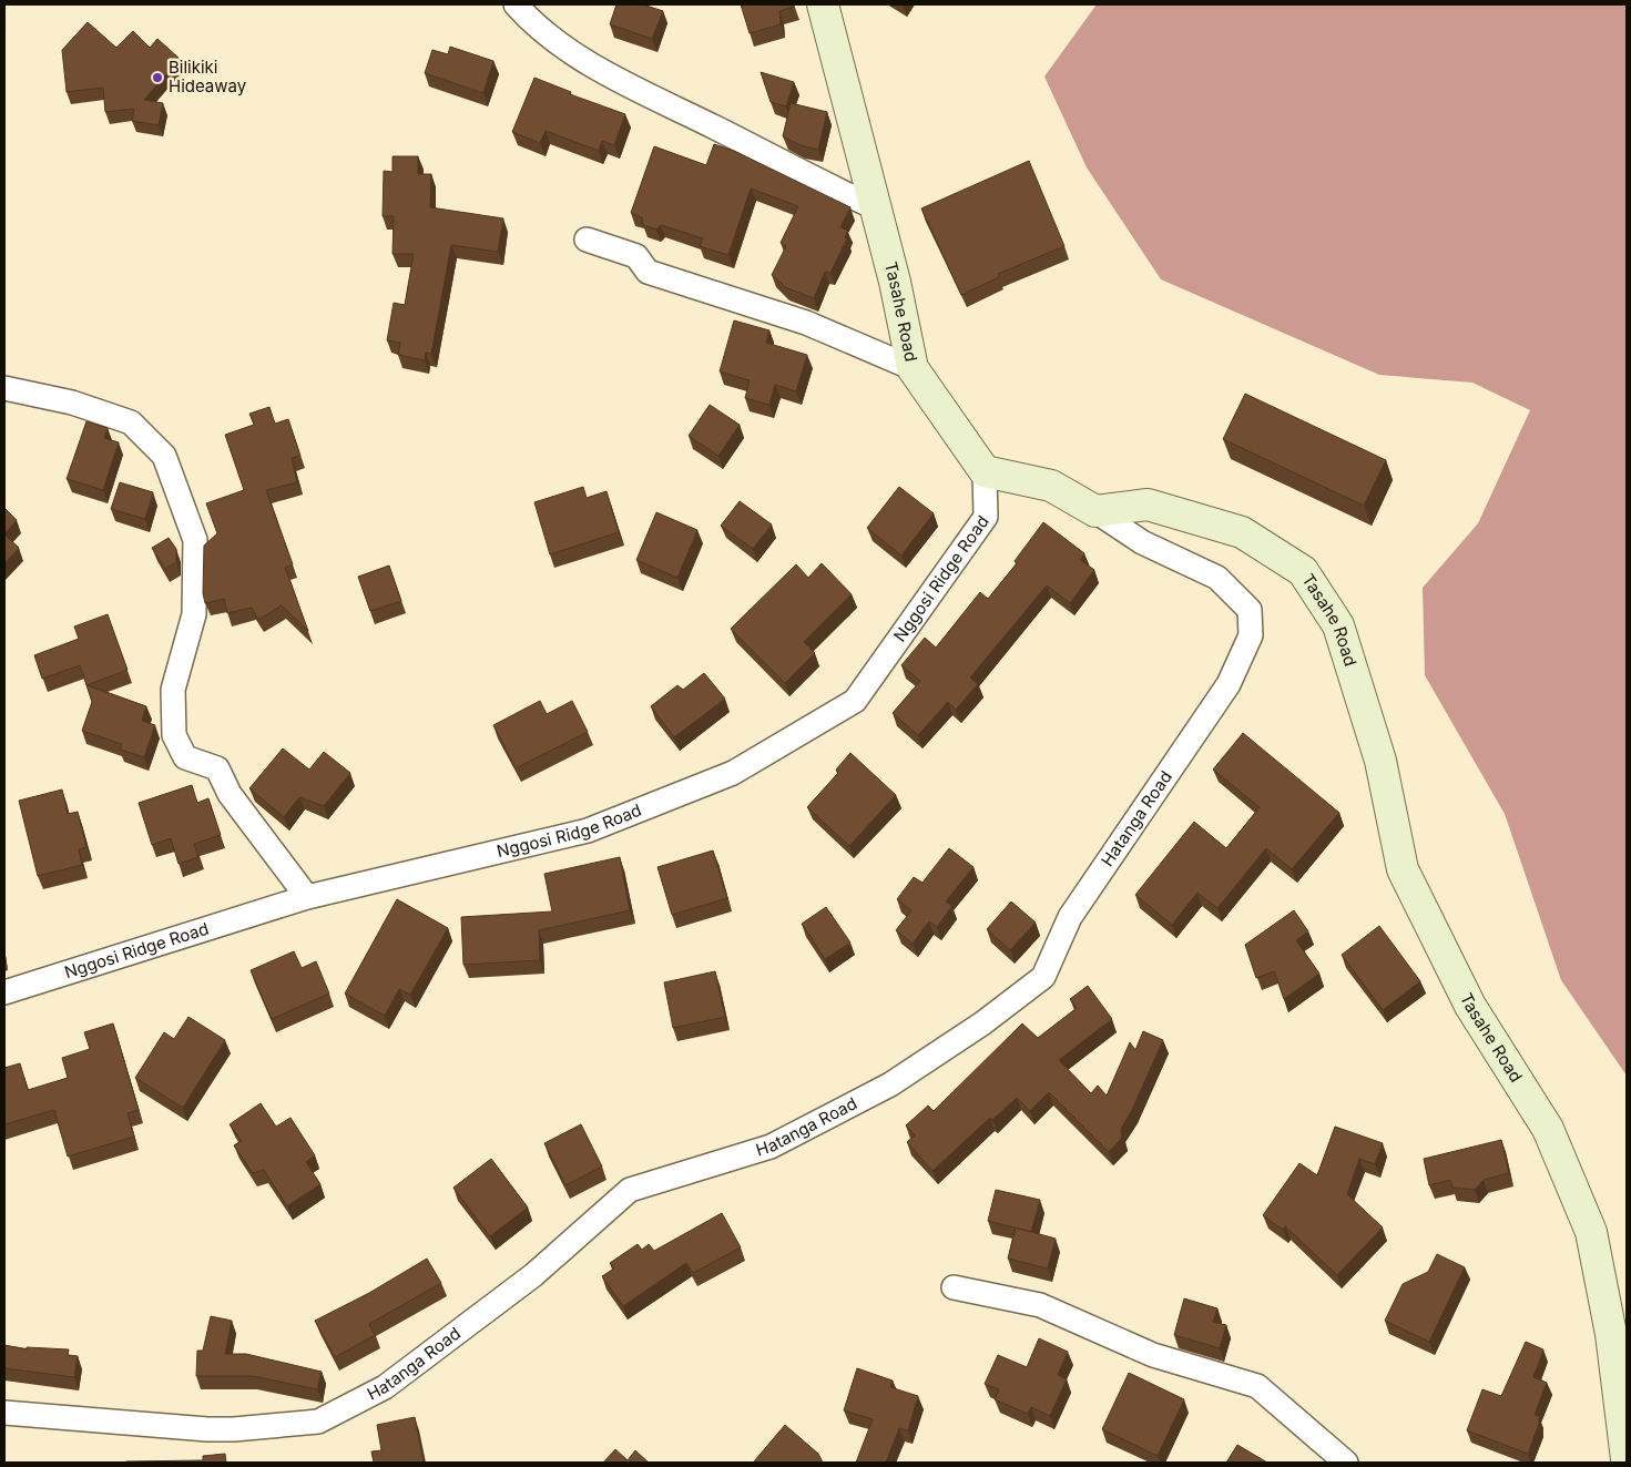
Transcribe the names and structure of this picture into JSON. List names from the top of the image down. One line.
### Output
{"streets":{"street":["Tasahe Road","Nggosi Ridge Road","Hatanga Road"]},"crossings":[["Tasahe Road","Nggosi Ridge Road"],["Tasahe Road","Hatanga Road"]],"places":["Bilikiki Hideaway"]}
